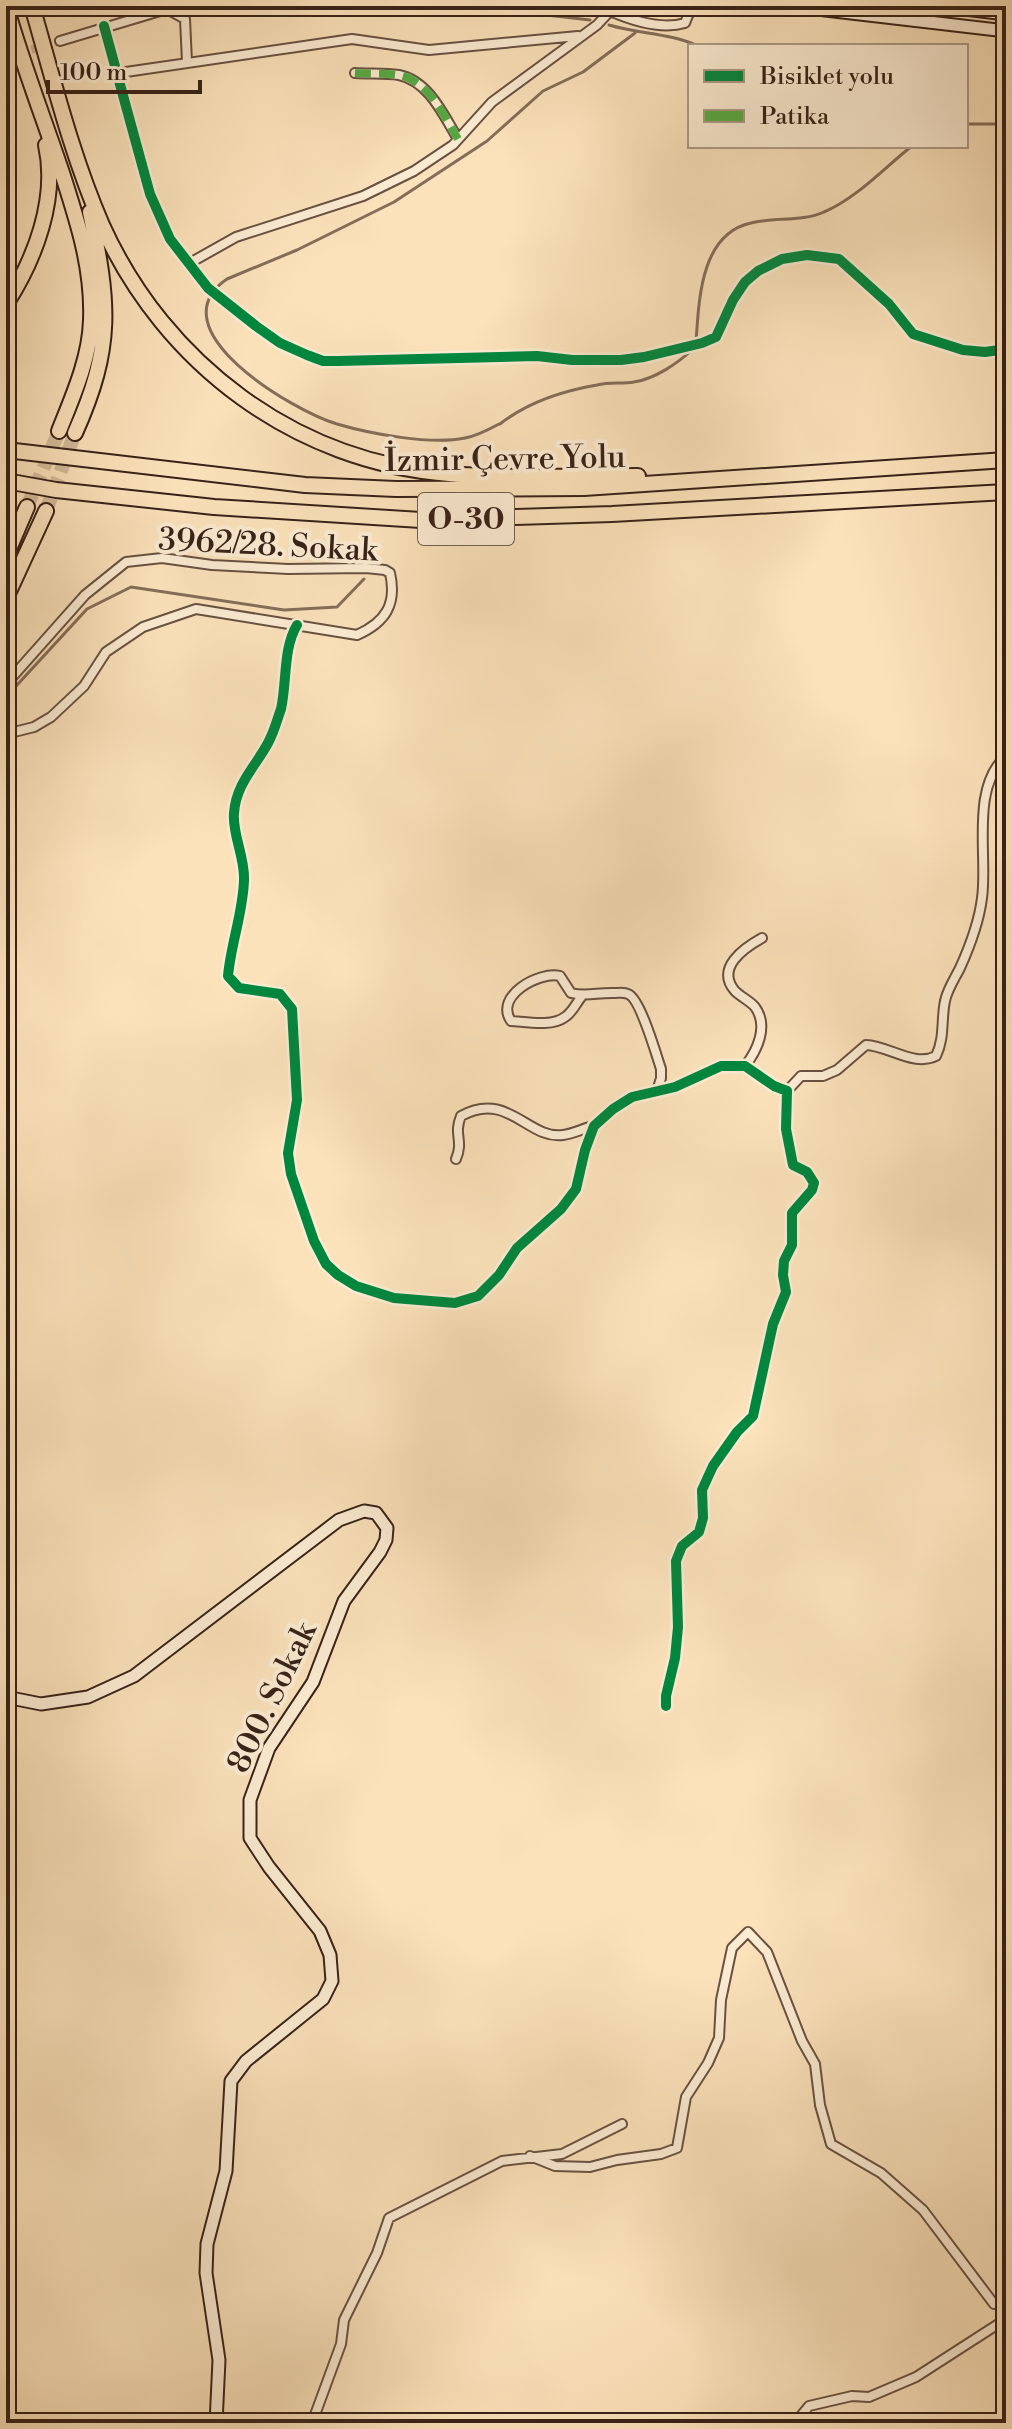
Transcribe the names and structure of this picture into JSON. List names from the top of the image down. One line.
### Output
{"streets":{"highway":["İzmir Çevre Yolu","O-30"],"main road":["800. Sokak"],"street":["3962/28. Sokak"]},"legend":["Bisiklet yolu","Patika"],"scale_bar":"100 m"}
